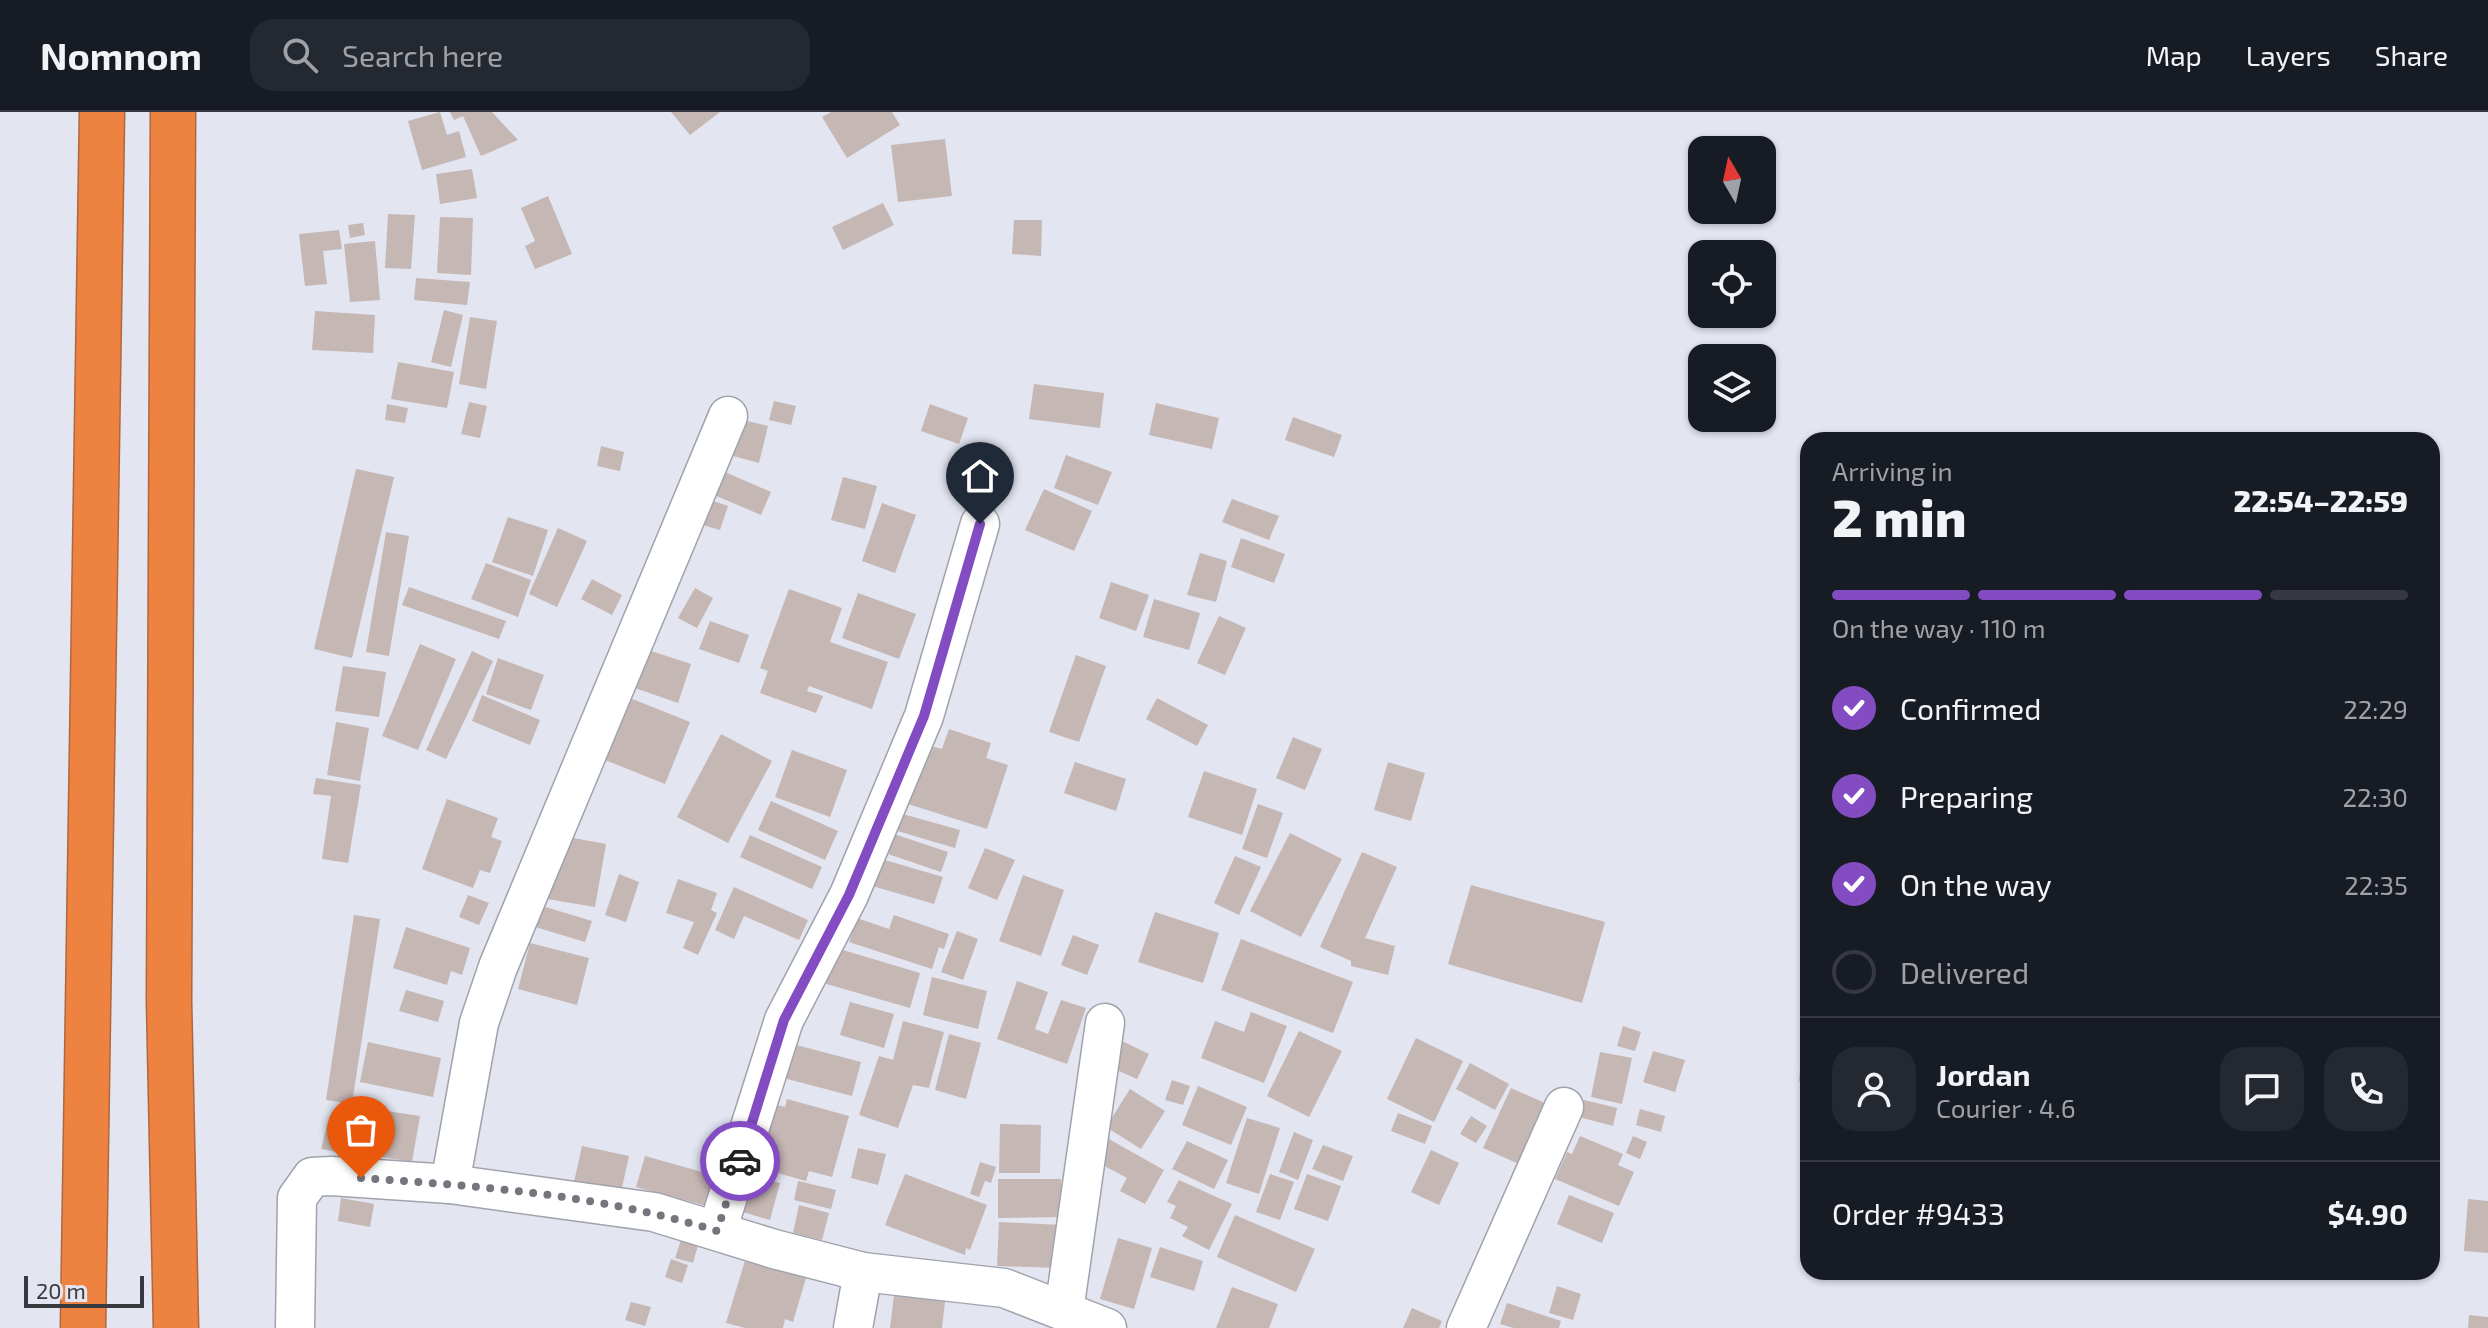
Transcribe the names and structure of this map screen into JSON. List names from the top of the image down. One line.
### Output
{"scale_bar":"20 m","north":"top","page":{"header":"Nomnom","search":"Search here","nav":["Map","Layers","Share"],"heading":["2 min","Arriving in","22:54–22:59"],"panel":["Jordan","Courier · 4.6","Order #9433","$4.90"],"bar":"On the way · 110 m","list":[["Confirmed","22:29"],["Preparing","22:30"],["On the way","22:35"],"Delivered"],"scale":"20 m"}}
